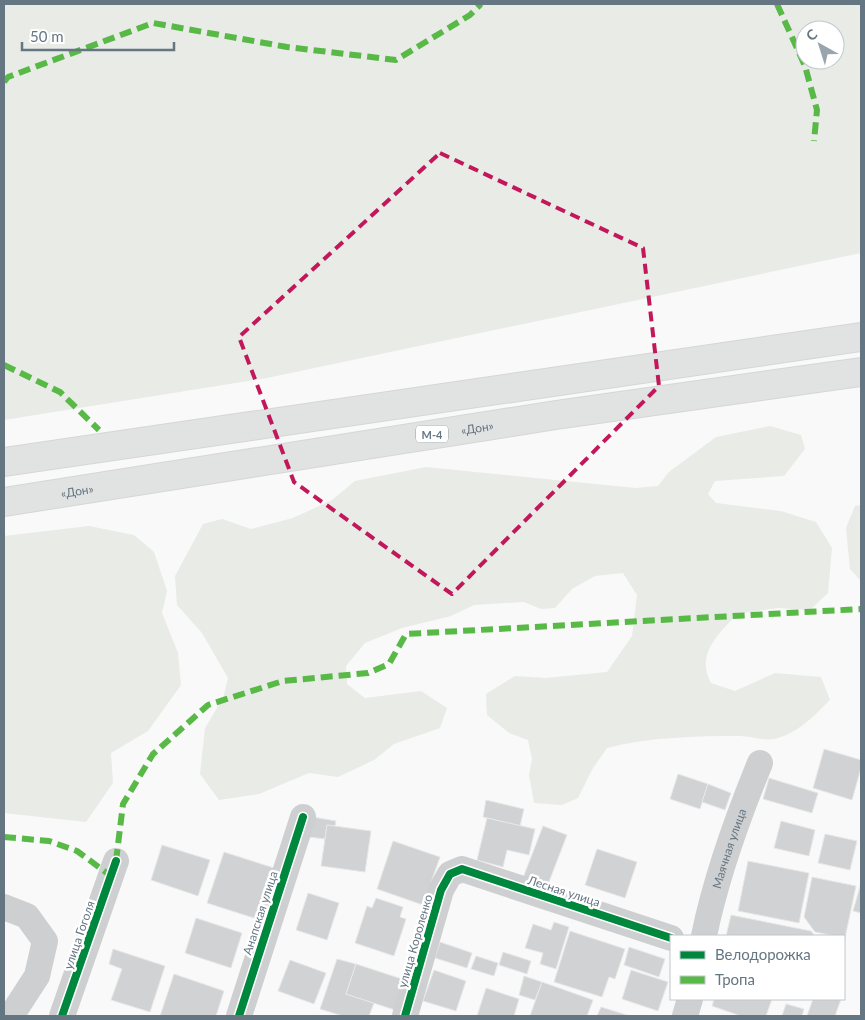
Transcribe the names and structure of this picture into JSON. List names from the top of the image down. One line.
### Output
{"streets":{"highway":["«Дон»","М-4"],"street":["Маячная улица","Лесная улица","Анапская улица","улица Гоголя","улица Короленко"]},"crossings":[["Лесная улица","улица Короленко"]],"legend":["Велодорожка","Тропа"],"scale_bar":"50 m","north":"top left"}
